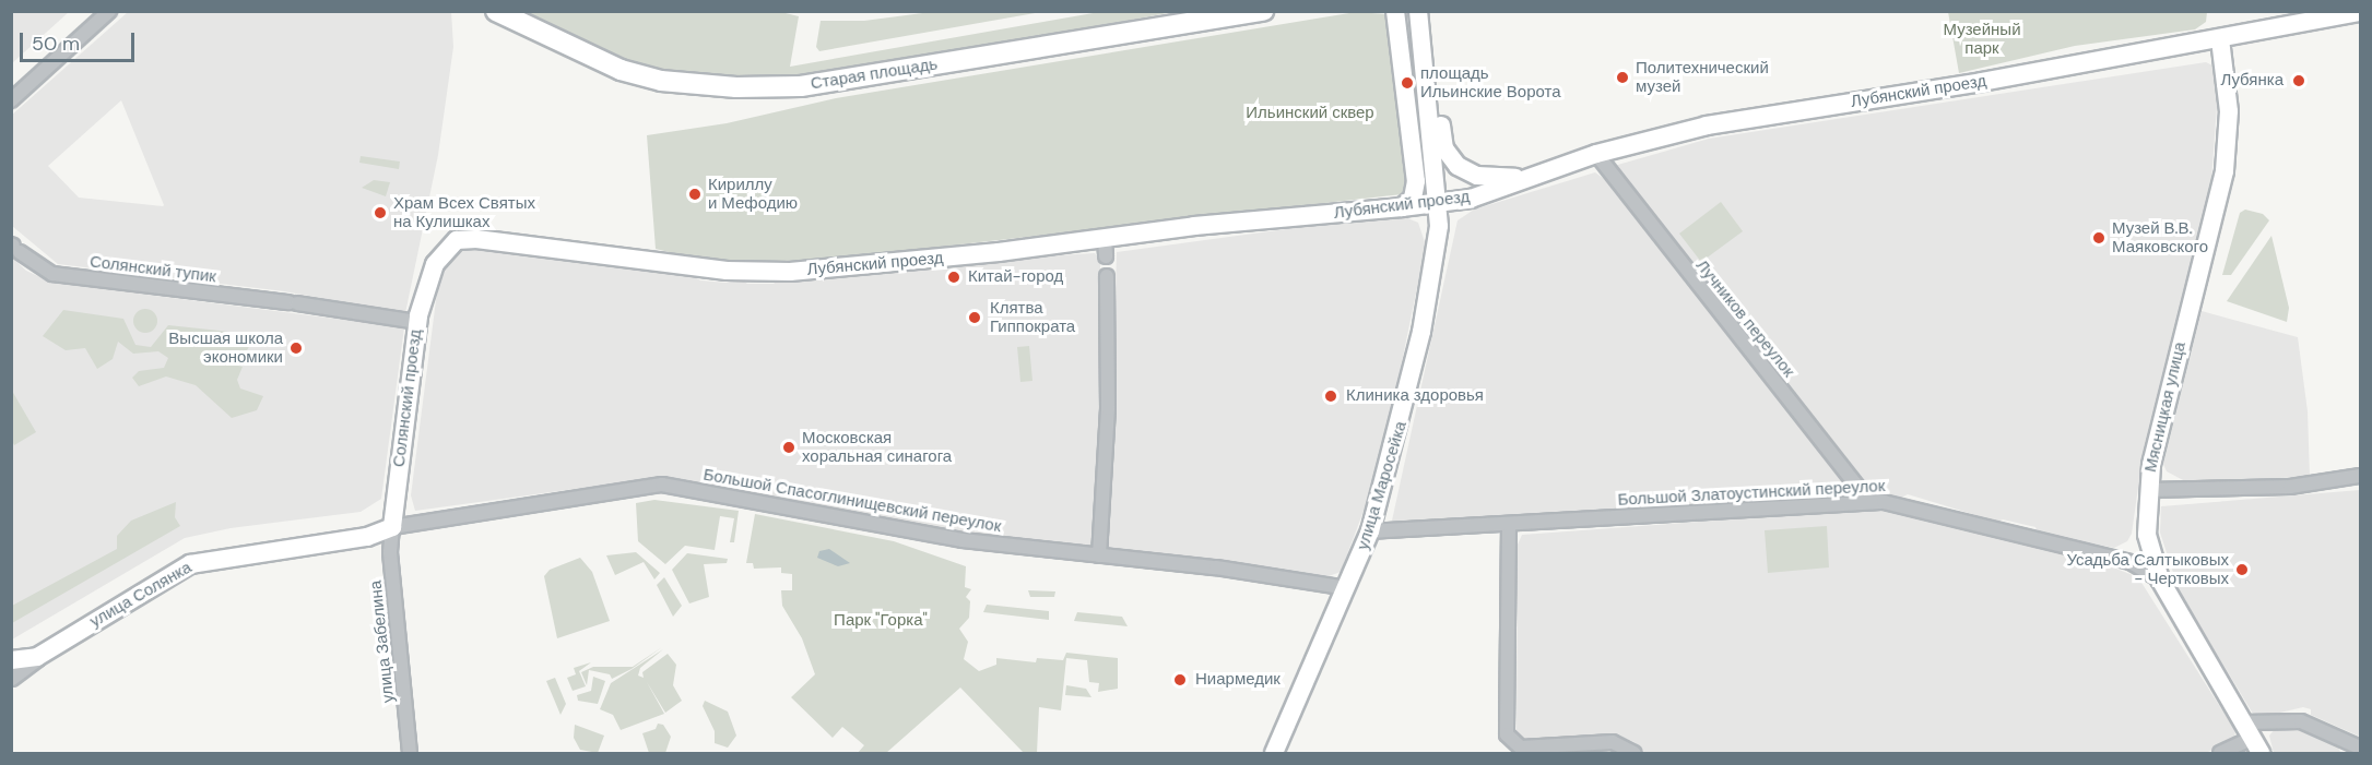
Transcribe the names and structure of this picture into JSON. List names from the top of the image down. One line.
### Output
{"streets":{"main road":["Старая площадь","Лубянский проезд","Солянский проезд","Мясницкая улица","улица Маросейка","улица Солянка"],"street":["Солянский тупик","Лучников переулок","Большой Златоустинский переулок","Большой Спасоглинищевский переулок","улица Забелина"]},"crossings":[["Лубянский проезд","Лучников переулок"],["Лубянский проезд","Солянский проезд"],["Лубянский проезд","Мясницкая улица"],["Лубянский проезд","улица Маросейка"],["Солянский тупик","Солянский проезд"],["Лучников переулок","Большой Златоустинский переулок"],["Солянский проезд","Большой Спасоглинищевский переулок"],["Солянский проезд","улица Солянка"],["Солянский проезд","улица Забелина"],["Мясницкая улица","Большой Златоустинский переулок"],["улица Маросейка","Большой Златоустинский переулок"],["улица Маросейка","Большой Спасоглинищевский переулок"],["Большой Спасоглинищевский переулок","улица Солянка"],["Большой Спасоглинищевский переулок","улица Забелина"],["улица Солянка","улица Забелина"]],"parks":["Музейный парк","Ильинский сквер","Парк \"Горка\""],"places":["Политехнический музей","Лубянка","площадь Ильинские Ворота","Кириллу и Мефодию","Храм Всех Святых на Кулишках","Музей В.В. Маяковского","Китай-город","Клятва Гиппократа","Высшая школа экономики","Клиника здоровья","Московская хоральная синагога","Усадьба Салтыковых - Чертковых","Ниармедик"],"scale_bar":"50 m"}
